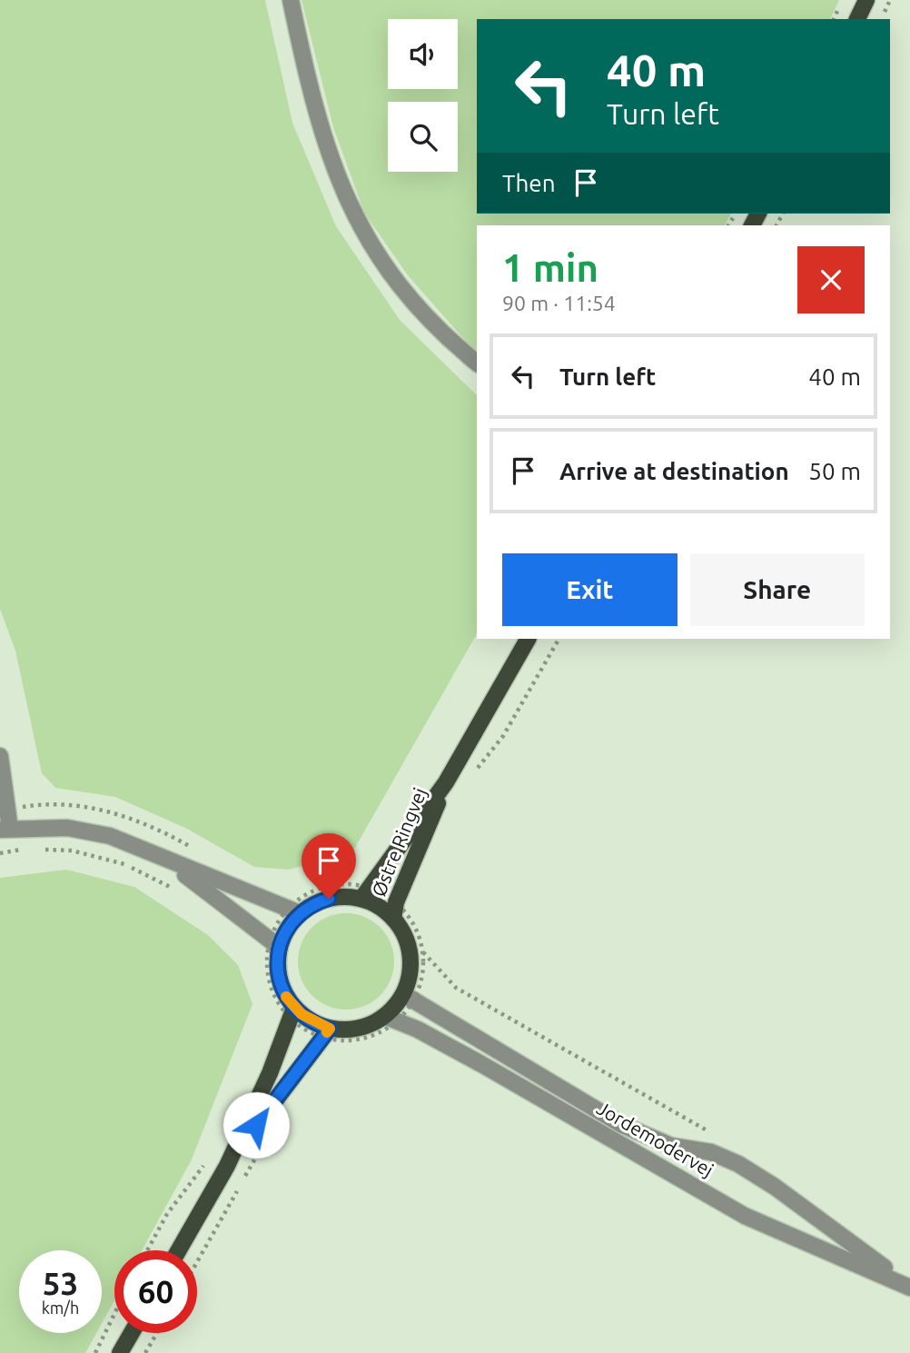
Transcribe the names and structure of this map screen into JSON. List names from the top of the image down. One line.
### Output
{"streets":{"main road":["Østre Ringvej"],"street":["Jordemodervej"]},"page":{"turn":["40 m","Turn left"],"then":"Then","heading":["1 min","90 m · 11:54"],"list":[{"name":"Turn left","value":"40 m"},{"name":"Arrive at destination","value":"50 m"}],"buttons":["Exit","Share"],"speed":"53 km/h","limit":"60"}}
